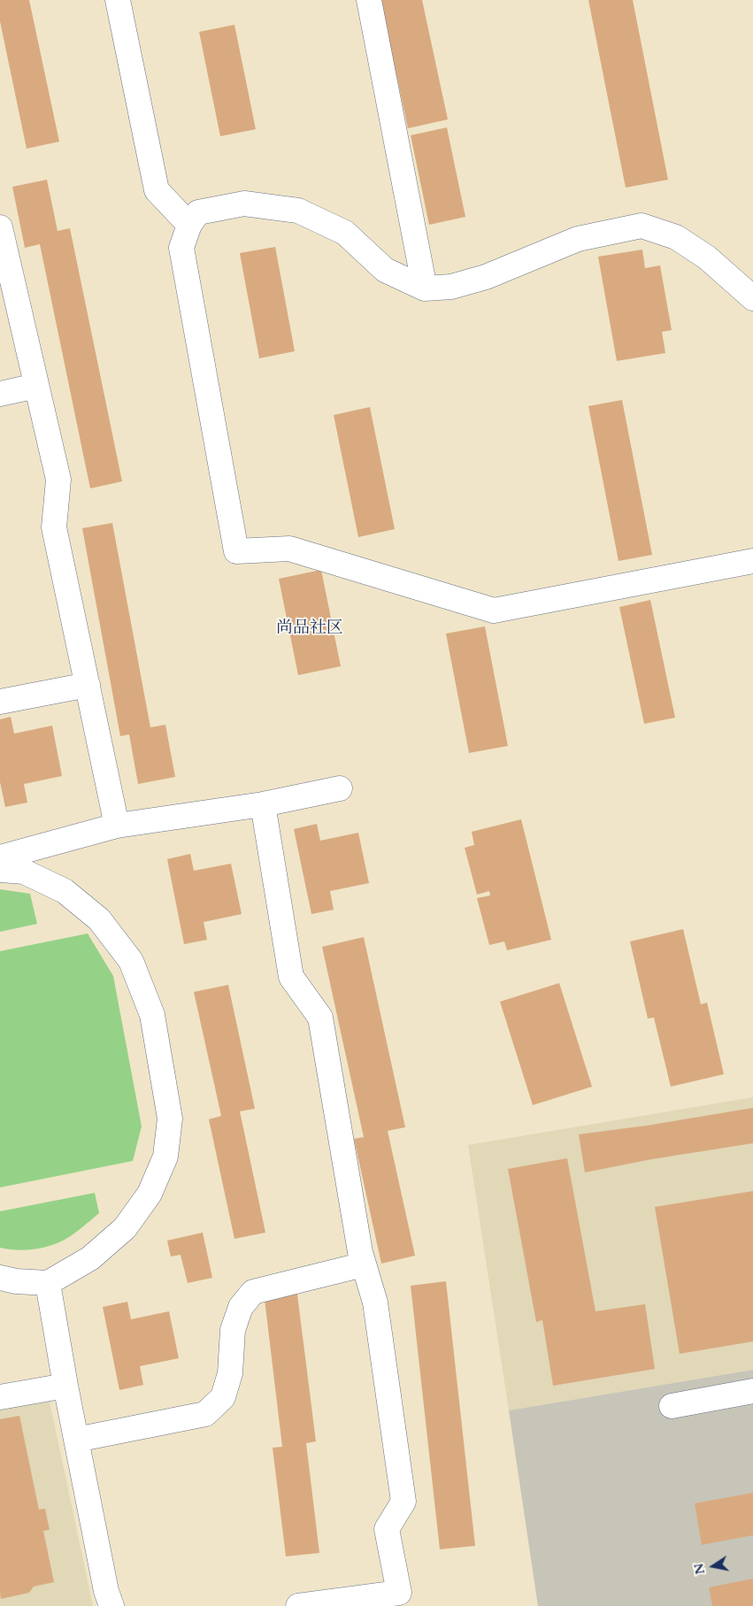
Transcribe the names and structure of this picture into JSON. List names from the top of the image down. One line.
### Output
{"districts":["尚品社区"],"north":"left"}
